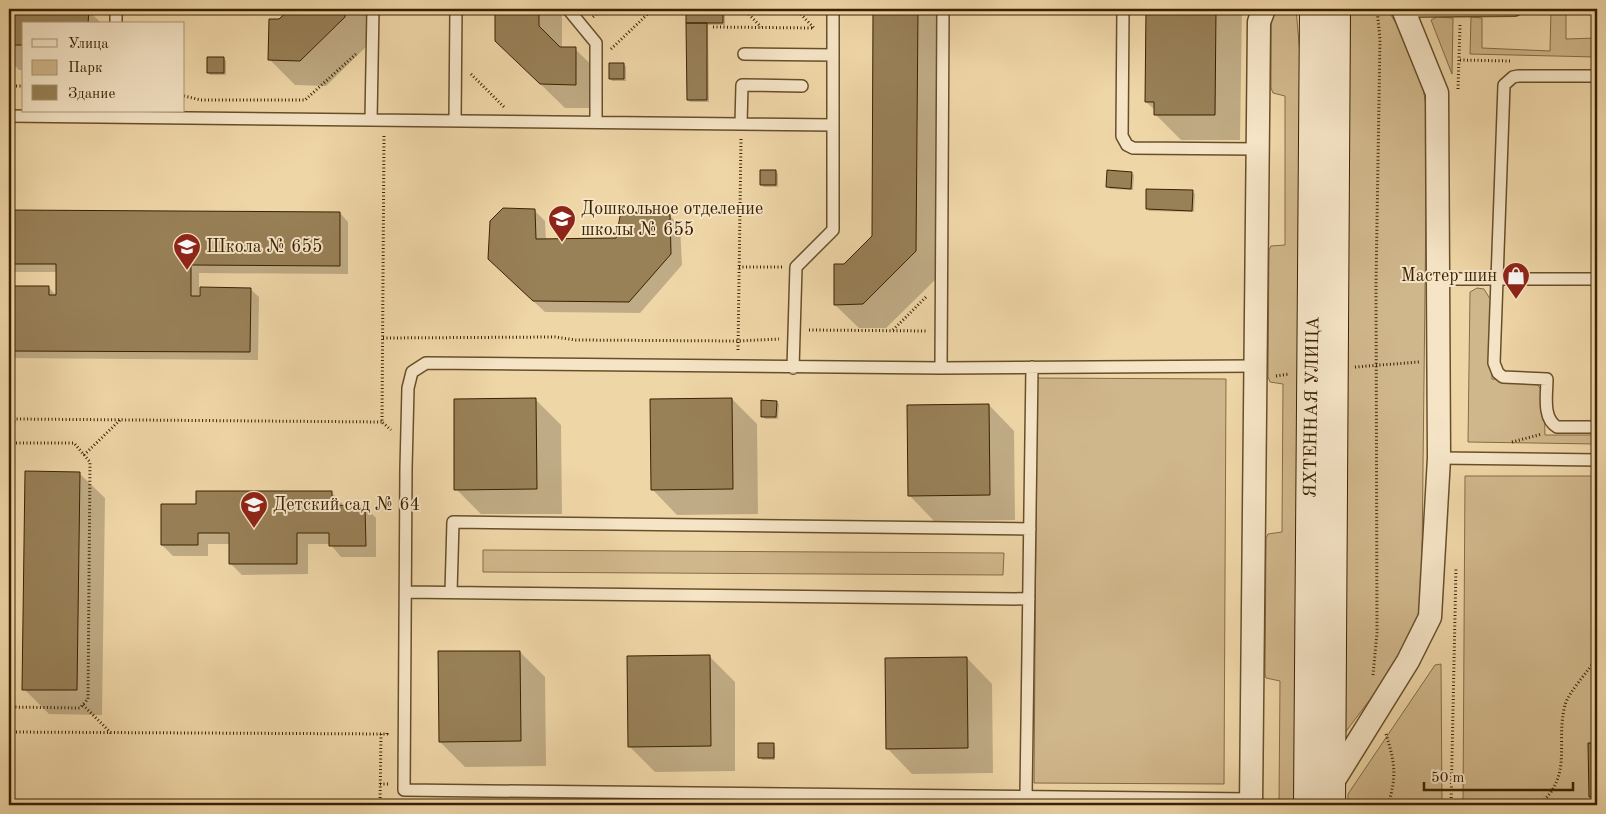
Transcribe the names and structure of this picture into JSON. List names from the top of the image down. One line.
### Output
{"streets":{"street":["ЯХТЕННАЯ УЛИЦА"]},"places":{"school or university":["Дошкольное отделение школы № 655","Школа № 655","Детский сад № 64"],"shop":["Мастер шин"]},"legend":["Улица","Парк","Здание"],"scale_bar":"50 m"}
